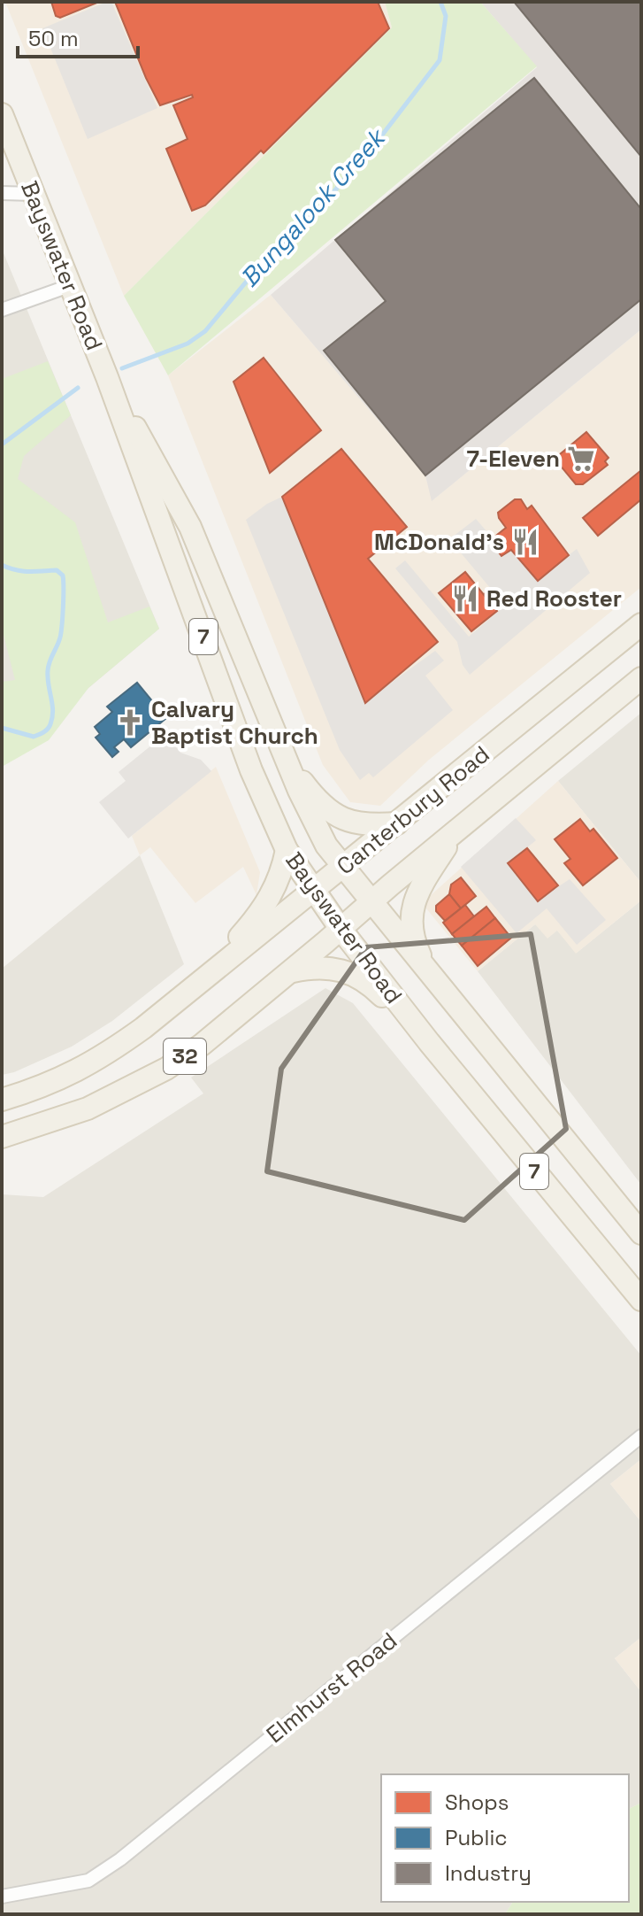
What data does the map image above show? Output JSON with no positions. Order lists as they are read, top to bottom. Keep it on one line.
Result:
{"streets":{"main road":["Bayswater Road","7","Canterbury Road","32"],"street":["Elmhurst Road"]},"crossings":[["Bayswater Road","Canterbury Road"]],"water":["Bungalook Creek"],"places":{"supermarket":["7-Eleven"],"restaurant":["McDonald's","Red Rooster"],"church":["Calvary Baptist Church"]},"legend":["Shops","Public","Industry"],"scale_bar":"50 m"}
